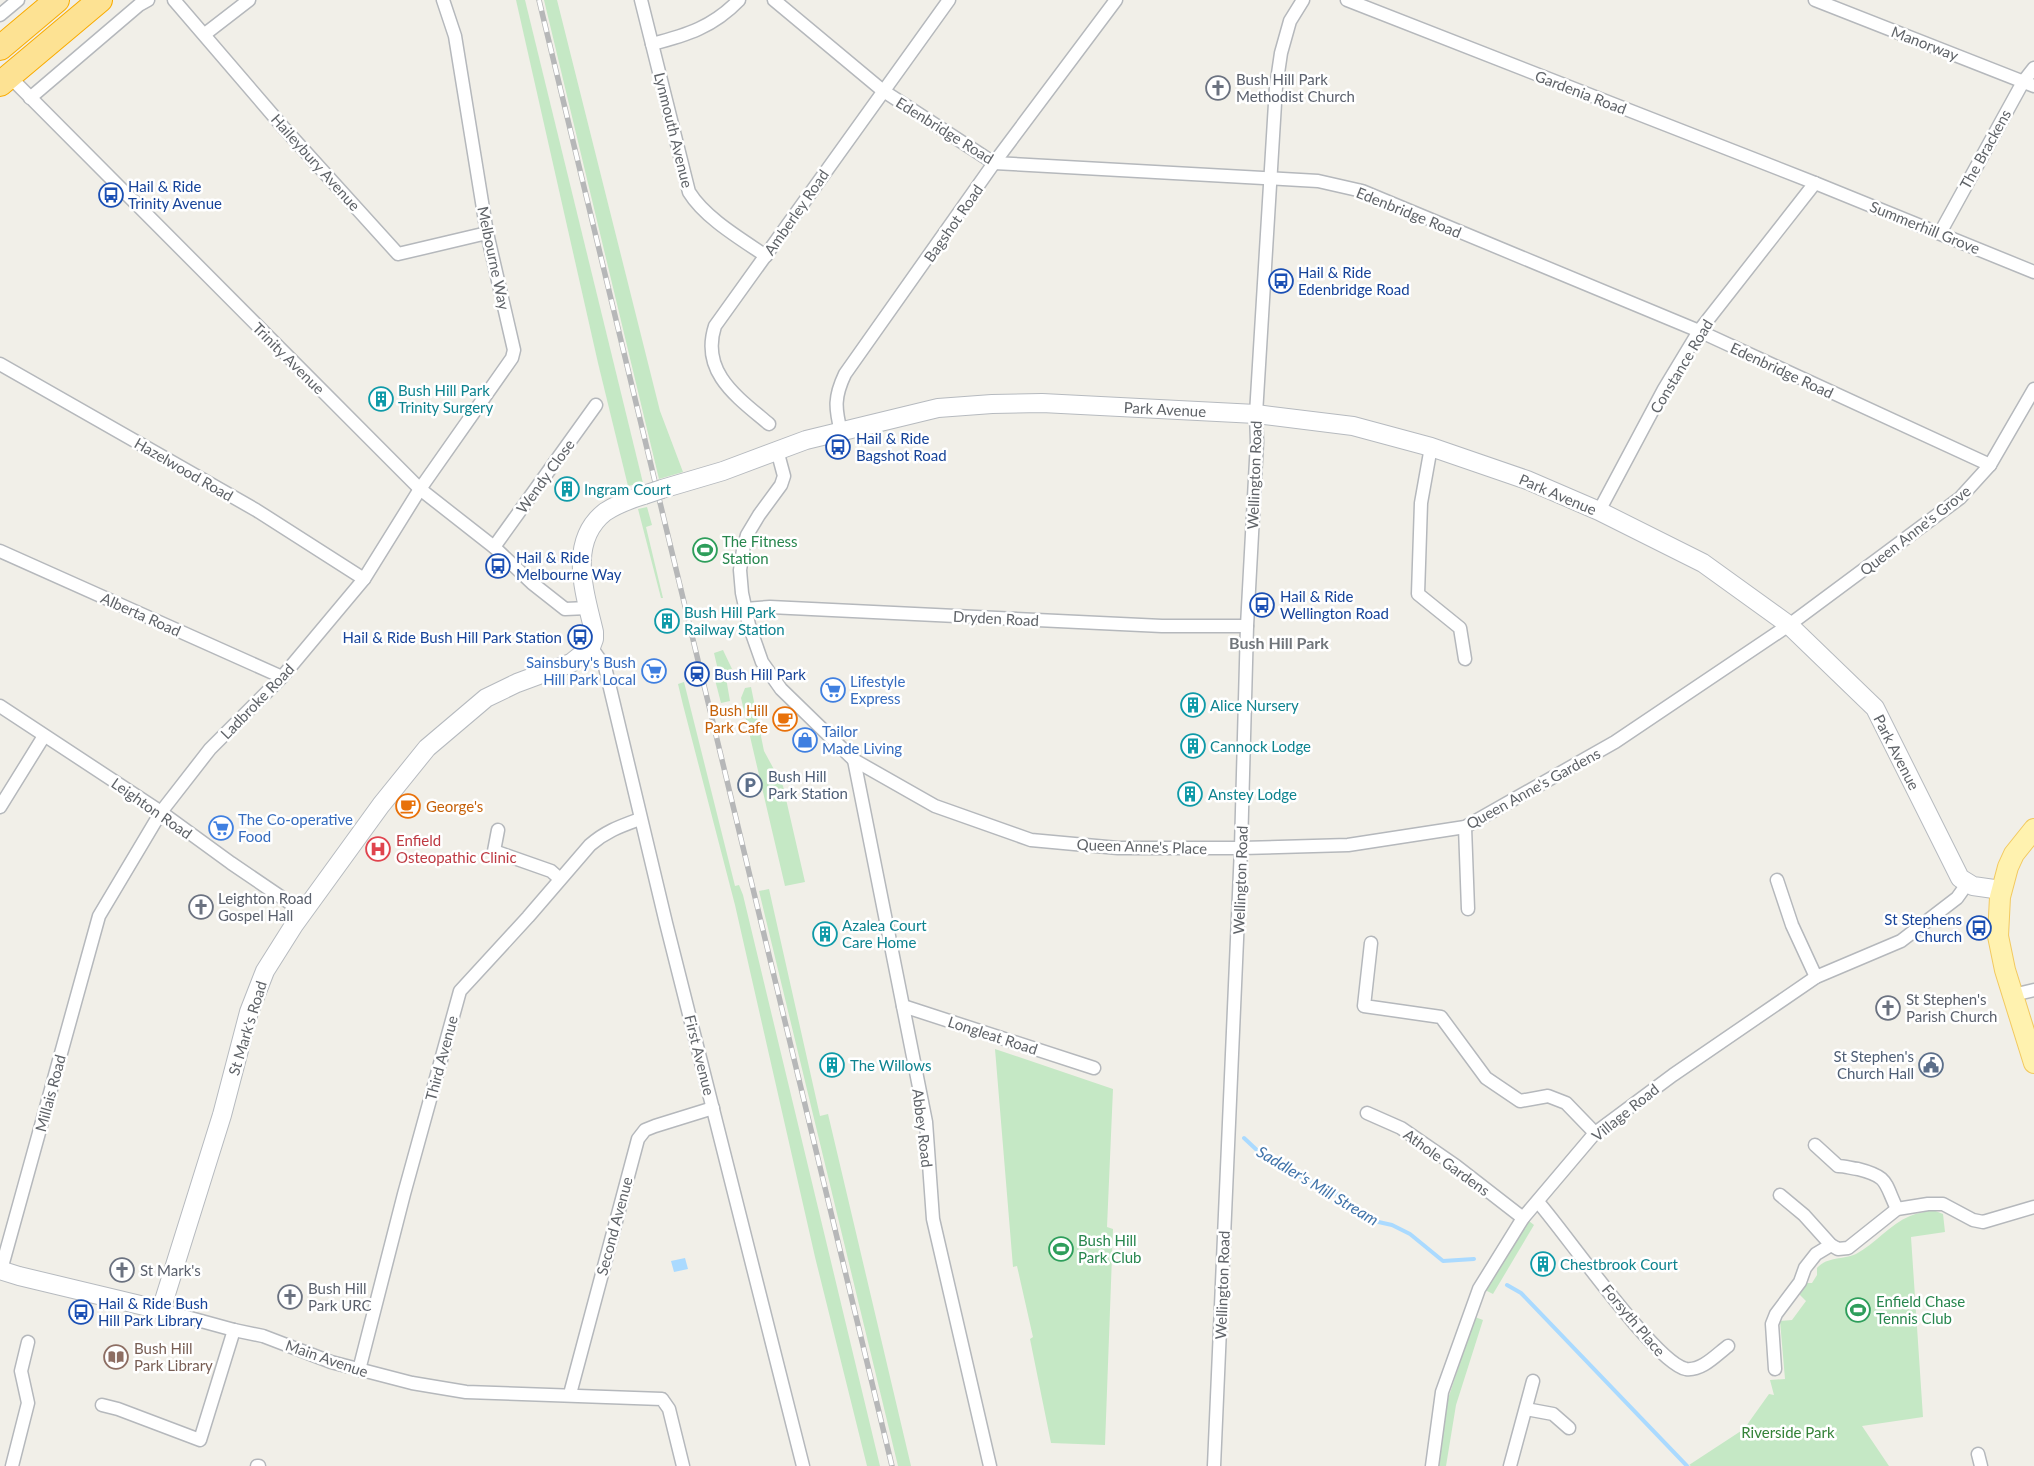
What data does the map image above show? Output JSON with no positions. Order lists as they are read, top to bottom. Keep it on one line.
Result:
{"streets":{"street":["Manorway","Gardenia Road","Lynmouth Avenue","Edenbridge Road","The Brackens","Haileybury Avenue","Amberley Road","Bagshot Road","Summerhill Grove","Melbourne Way","Trinity Avenue","Constance Road","Park Avenue","Hazelwood Road","Wellington Road","Wendy Close","Queen Anne's Grove","Alberta Road","Dryden Road","Ladbroke Road","Queen Anne's Gardens","Leighton Road","Queen Anne's Place","St Mark's Road","Longleat Road","First Avenue","Third Avenue","Millais Road","Village Road","Abbey Road","Athole Gardens","Second Avenue","Forsyth Place","Main Avenue"]},"crossings":[["Manorway","The Brackens"],["Gardenia Road","Summerhill Grove"],["Gardenia Road","Constance Road"],["Lynmouth Avenue","Amberley Road"],["Edenbridge Road","Amberley Road"],["Edenbridge Road","Bagshot Road"],["Edenbridge Road","Constance Road"],["Edenbridge Road","Wellington Road"],["Edenbridge Road","Queen Anne's Grove"],["The Brackens","Summerhill Grove"],["Haileybury Avenue","Melbourne Way"],["Bagshot Road","Park Avenue"],["Summerhill Grove","Constance Road"],["Melbourne Way","Trinity Avenue"],["Melbourne Way","Ladbroke Road"],["Trinity Avenue","Wendy Close"],["Trinity Avenue","Ladbroke Road"],["Constance Road","Park Avenue"],["Park Avenue","Wellington Road"],["Park Avenue","Queen Anne's Grove"],["Park Avenue","Queen Anne's Gardens"],["Park Avenue","Queen Anne's Place"],["Park Avenue","Village Road"],["Hazelwood Road","Ladbroke Road"],["Wellington Road","Dryden Road"],["Wellington Road","Queen Anne's Gardens"],["Wellington Road","Queen Anne's Place"],["Queen Anne's Grove","Queen Anne's Gardens"],["Alberta Road","Ladbroke Road"],["Dryden Road","Queen Anne's Place"],["Ladbroke Road","Leighton Road"],["Ladbroke Road","Millais Road"],["Queen Anne's Gardens","Queen Anne's Place"],["Leighton Road","St Mark's Road"],["Queen Anne's Place","Abbey Road"],["St Mark's Road","First Avenue"],["St Mark's Road","Main Avenue"],["Longleat Road","Abbey Road"],["First Avenue","Third Avenue"],["First Avenue","Second Avenue"],["Third Avenue","Main Avenue"],["Millais Road","Main Avenue"],["Village Road","Athole Gardens"],["Village Road","Forsyth Place"],["Second Avenue","Main Avenue"]],"districts":["Bush Hill Park"],"water":["Saddler's Mill Stream"],"parks":["Riverside Park"],"places":{"church":["Bush Hill Park Methodist Church","Leighton Road Gospel Hall","St Stephen's Parish Church","St Mark's","Bush Hill Park URC"],"bus stop":["Hail & Ride Trinity Avenue","Hail & Ride Edenbridge Road","Hail & Ride Bagshot Road","Hail & Ride Melbourne Way","Hail & Ride Wellington Road","Hail & Ride Bush Hill Park Station","St Stephens Church","Hail & Ride Bush Hill Park Library"],"building":["Bush Hill Park Trinity Surgery","Ingram Court","Bush Hill Park Railway Station","Alice Nursery","Cannock Lodge","Anstey Lodge","Azalea Court Care Home","The Willows","Chestbrook Court"],"sports":["The Fitness Station","Bush Hill Park Club","Enfield Chase Tennis Club"],"supermarket":["Sainsbury's Bush Hill Park Local","Lifestyle Express","The Co-operative Food"],"station":["Bush Hill Park"],"cafe":["Bush Hill Park Cafe","George's"],"shop":["Tailor Made Living"],"parking":["Bush Hill Park Station"],"hospital":["Enfield Osteopathic Clinic"],"public building":["St Stephen's Church Hall"],"library":["Bush Hill Park Library"]}}
